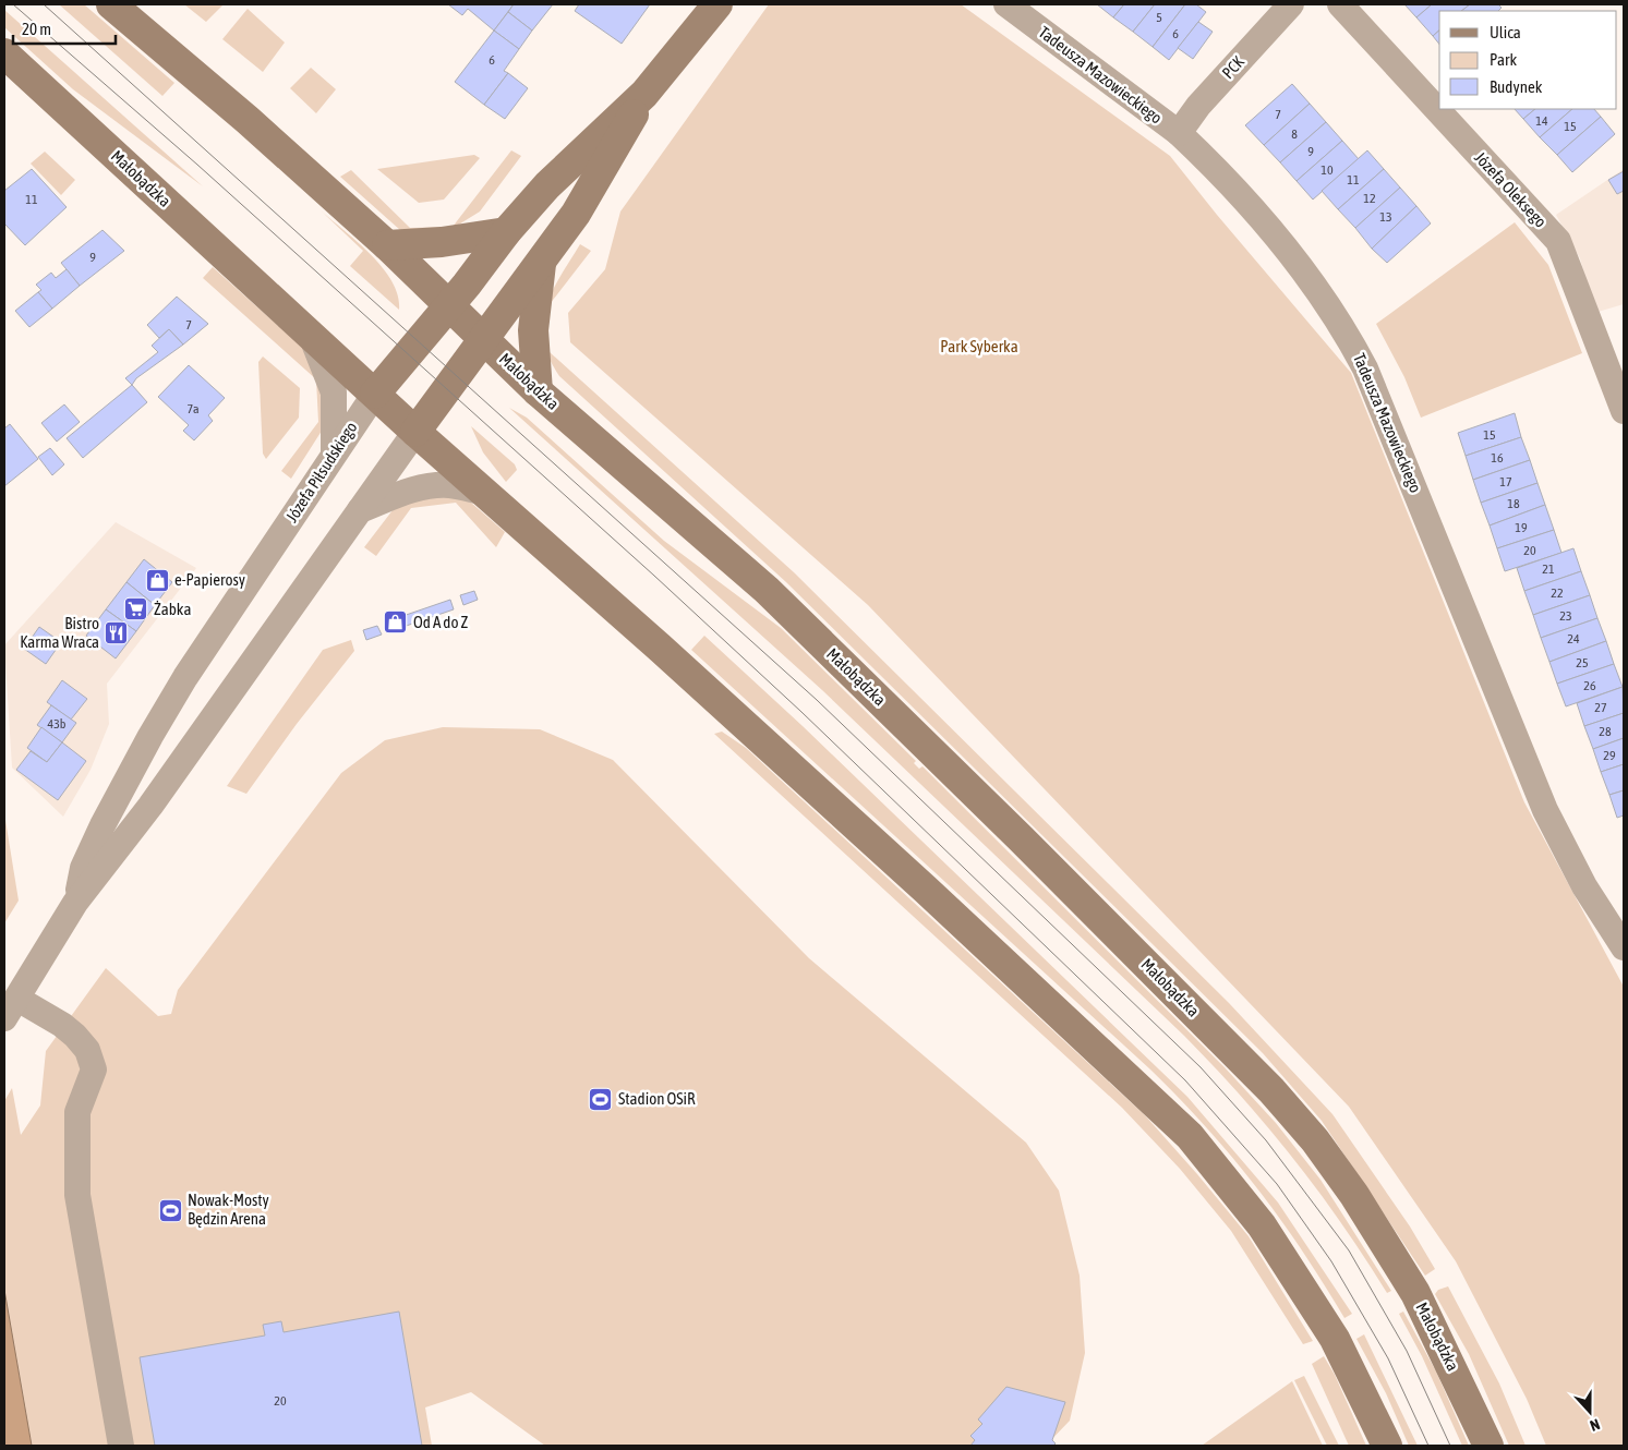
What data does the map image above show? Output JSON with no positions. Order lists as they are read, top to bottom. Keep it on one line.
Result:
{"streets":{"street":["PCK","Tadeusza Mazowieckiego","Małobądzka","Józefa Oleksego","Józefa Piłsudskiego"]},"crossings":[["PCK","Tadeusza Mazowieckiego"],["Małobądzka","Józefa Piłsudskiego"]],"parks":["Park Syberka"],"places":{"shop":["e-Papierosy","Od A do Z"],"supermarket":["Żabka"],"restaurant":["Bistro Karma Wraca"],"sports":["Stadion OSiR","Nowak-Mosty Będzin Arena"]},"house_numbers":["5","6","6","7","14","15","8","9","10","11","12","11","13","9","7","7a","15","16","17","18","19","20","21","22","23","24","25","26","27","43b","28","29","20"],"legend":["Ulica","Park","Budynek"],"scale_bar":"20 m","north":"bottom"}
